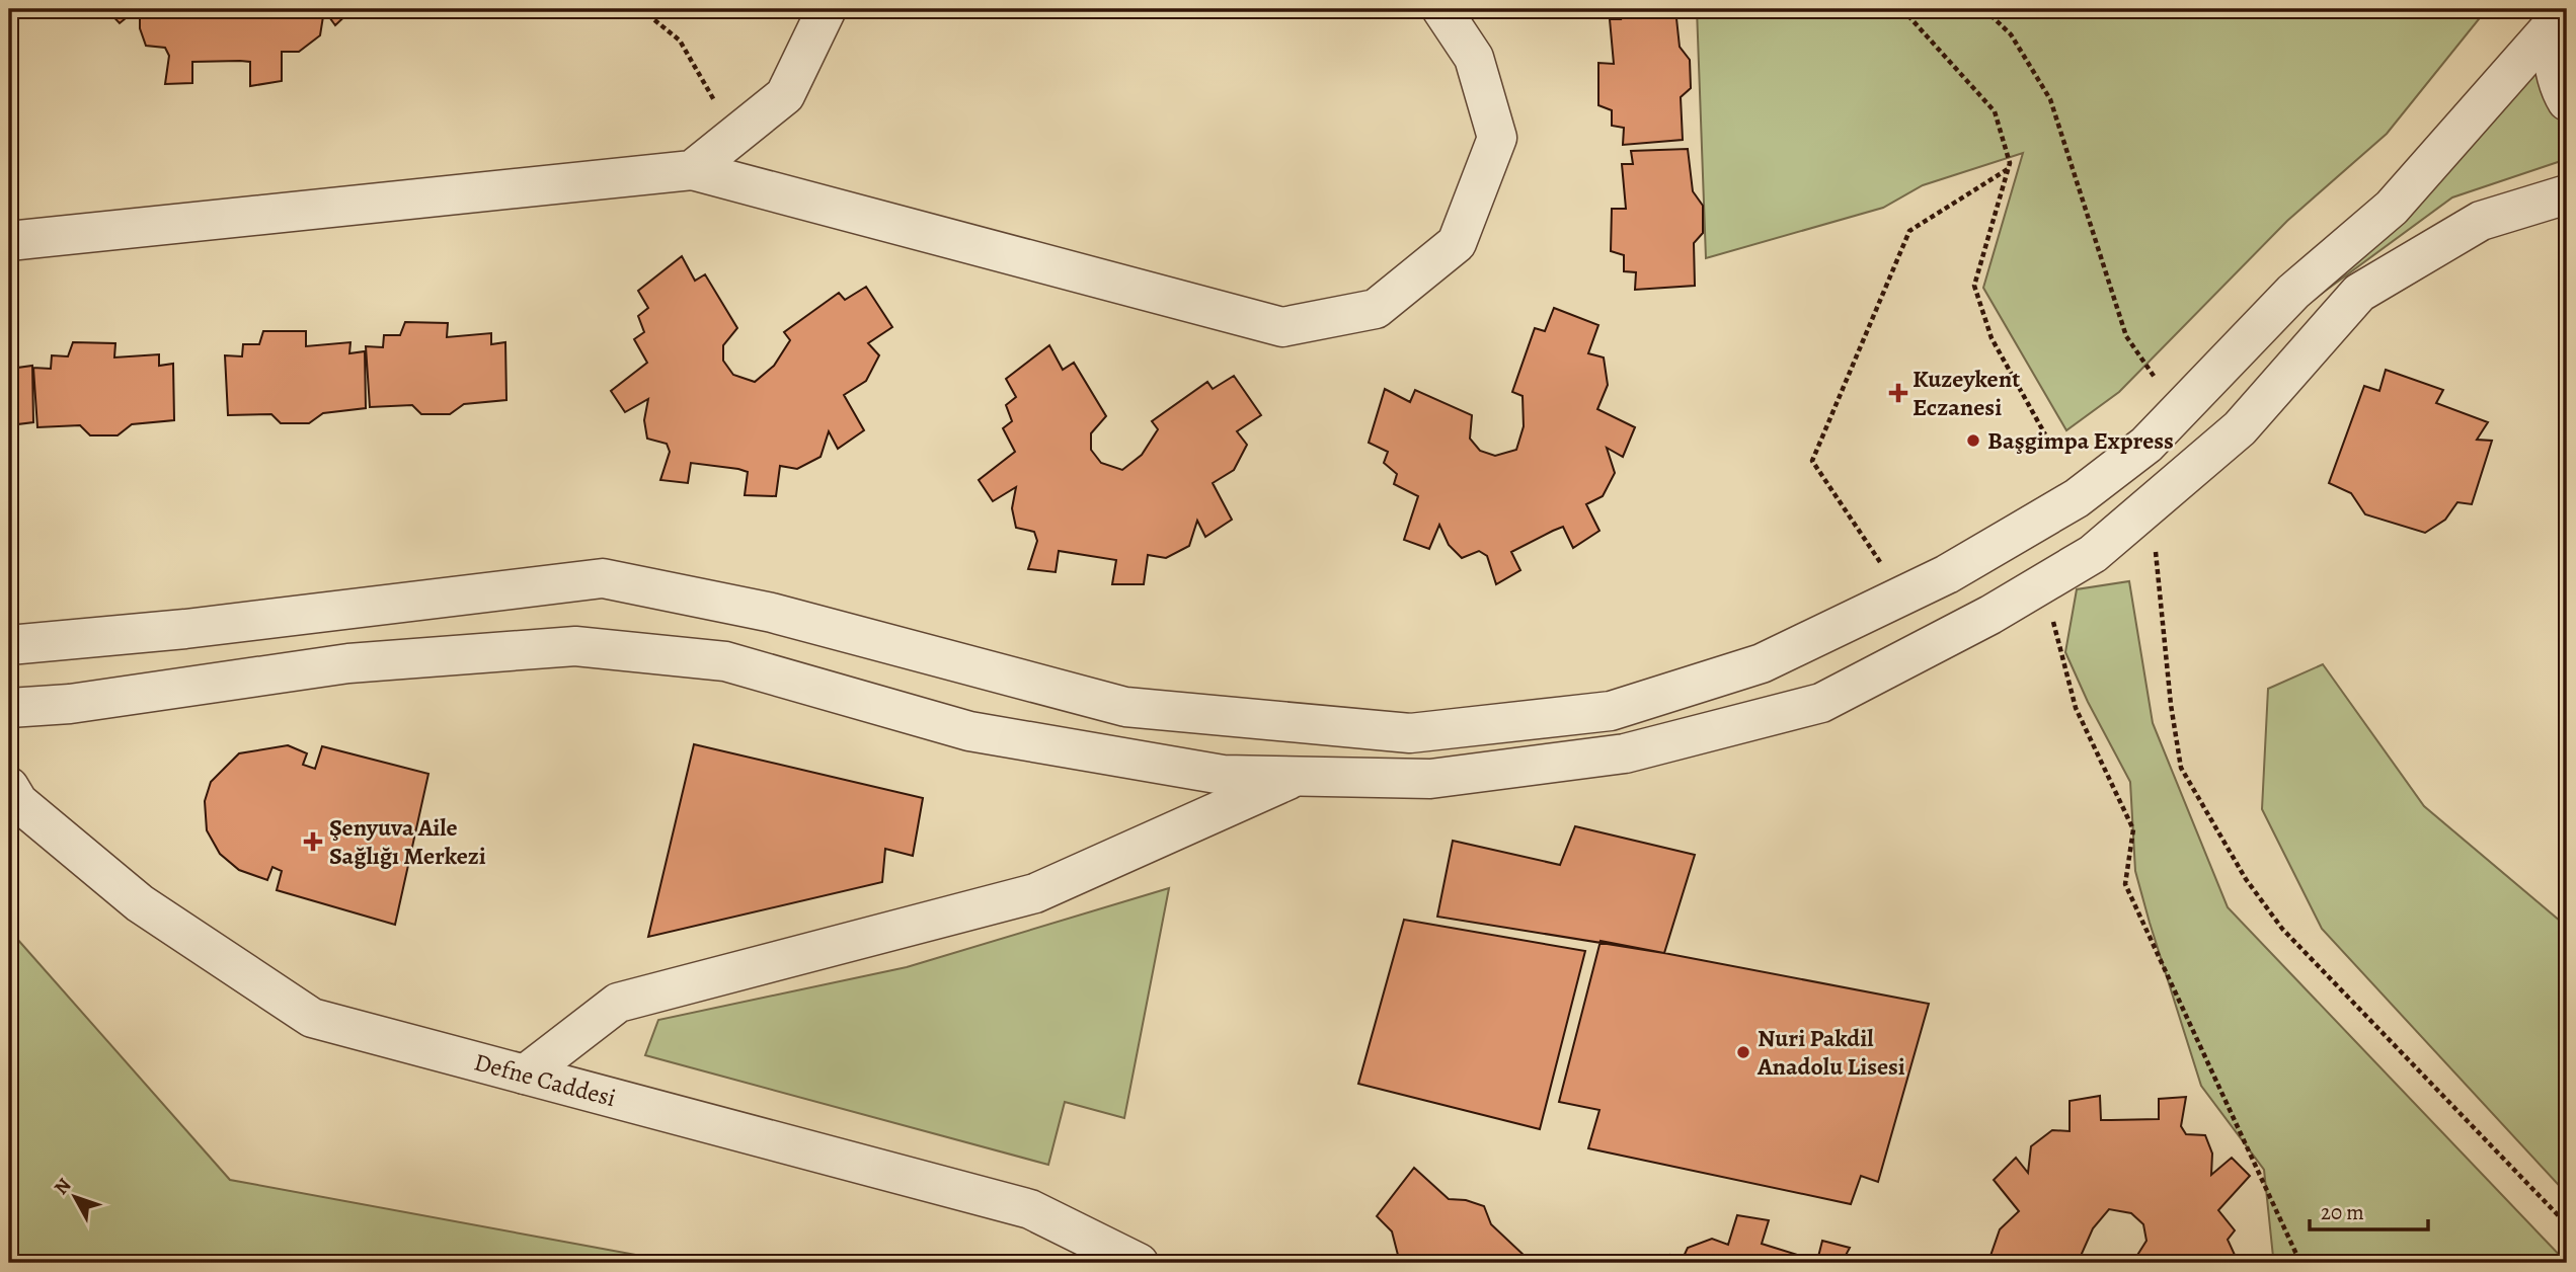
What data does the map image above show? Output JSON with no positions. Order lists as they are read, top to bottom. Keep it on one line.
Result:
{"streets":{"street":["Defne Caddesi"]},"places":{"health":["Kuzeykent Eczanesi","Şenyuva Aile Sağlığı Merkezi"],"other":["Başgimpa Express","Nuri Pakdil Anadolu Lisesi"]},"scale_bar":"20 m","north":"top left"}
